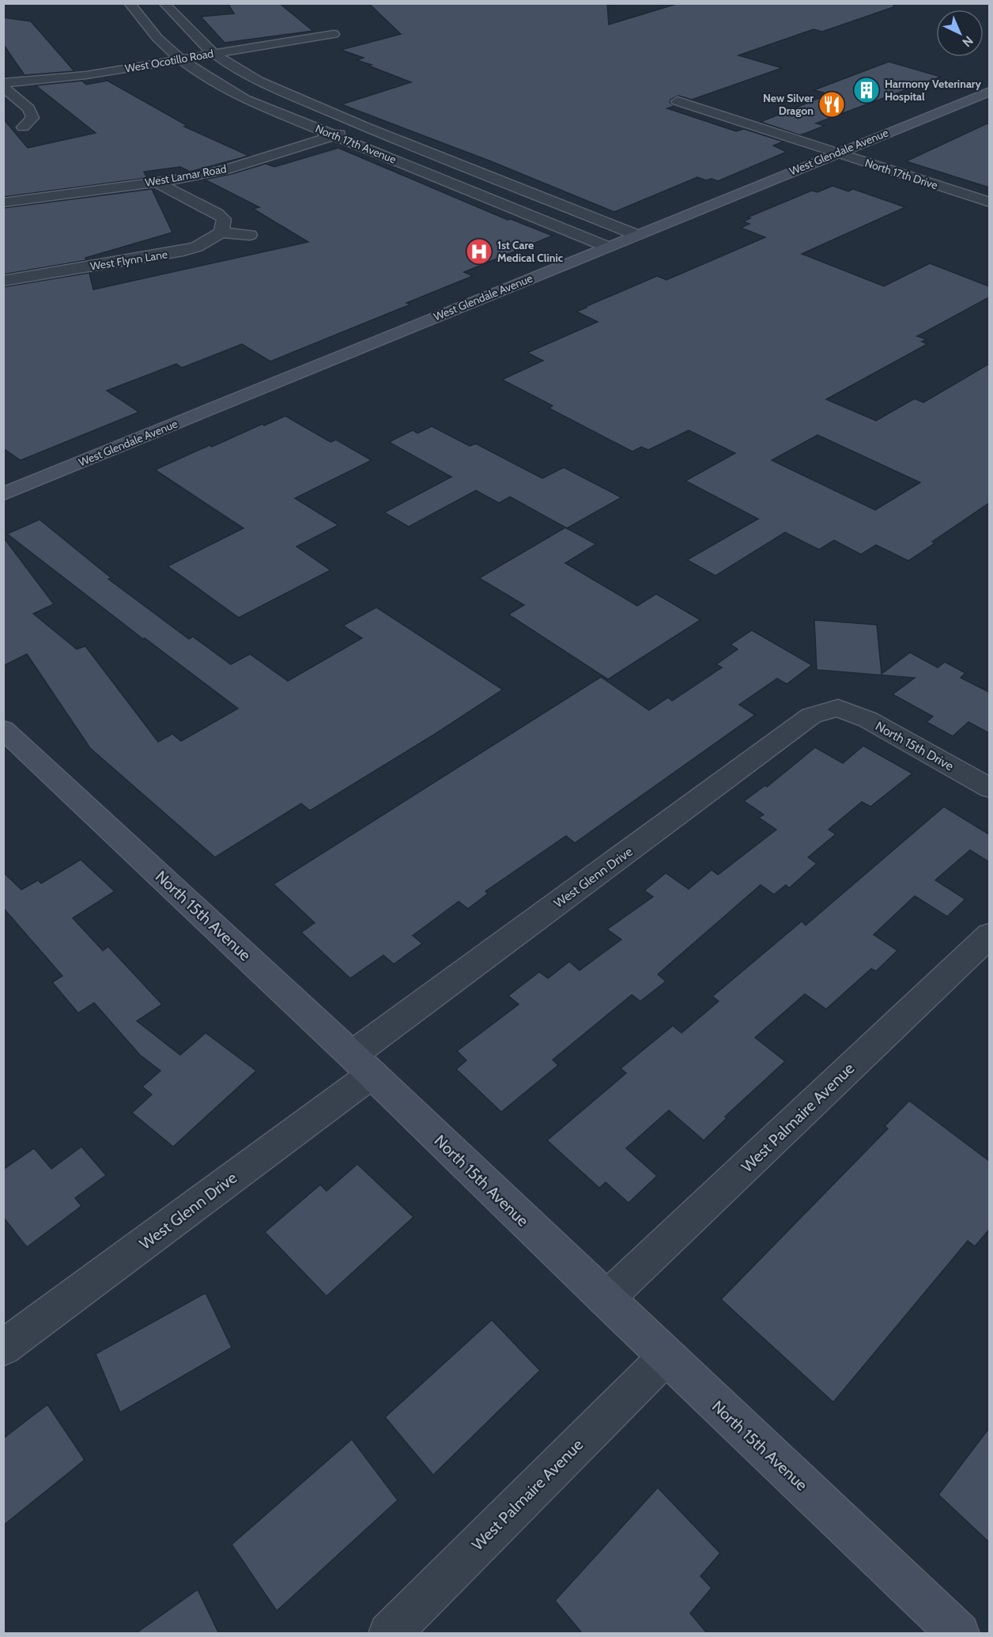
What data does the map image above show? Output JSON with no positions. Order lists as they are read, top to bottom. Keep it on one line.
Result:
{"streets":{"main road":["West Glendale Avenue","North 15th Avenue"],"street":["West Ocotillo Road","North 17th Avenue","North 17th Drive","West Lamar Road","West Flynn Lane","North 15th Drive","West Glenn Drive","West Palmaire Avenue"]},"crossings":[["West Ocotillo Road","North 17th Avenue"],["North 17th Avenue","West Glendale Avenue"],["North 17th Avenue","West Lamar Road"],["West Glendale Avenue","North 17th Drive"],["North 15th Drive","West Glenn Drive"],["West Glenn Drive","North 15th Avenue"],["North 15th Avenue","West Palmaire Avenue"]],"places":{"building":["Harmony Veterinary Hospital"],"restaurant":["New Silver Dragon"],"hospital":["1st Care Medical Clinic"]},"north":"bottom right"}
